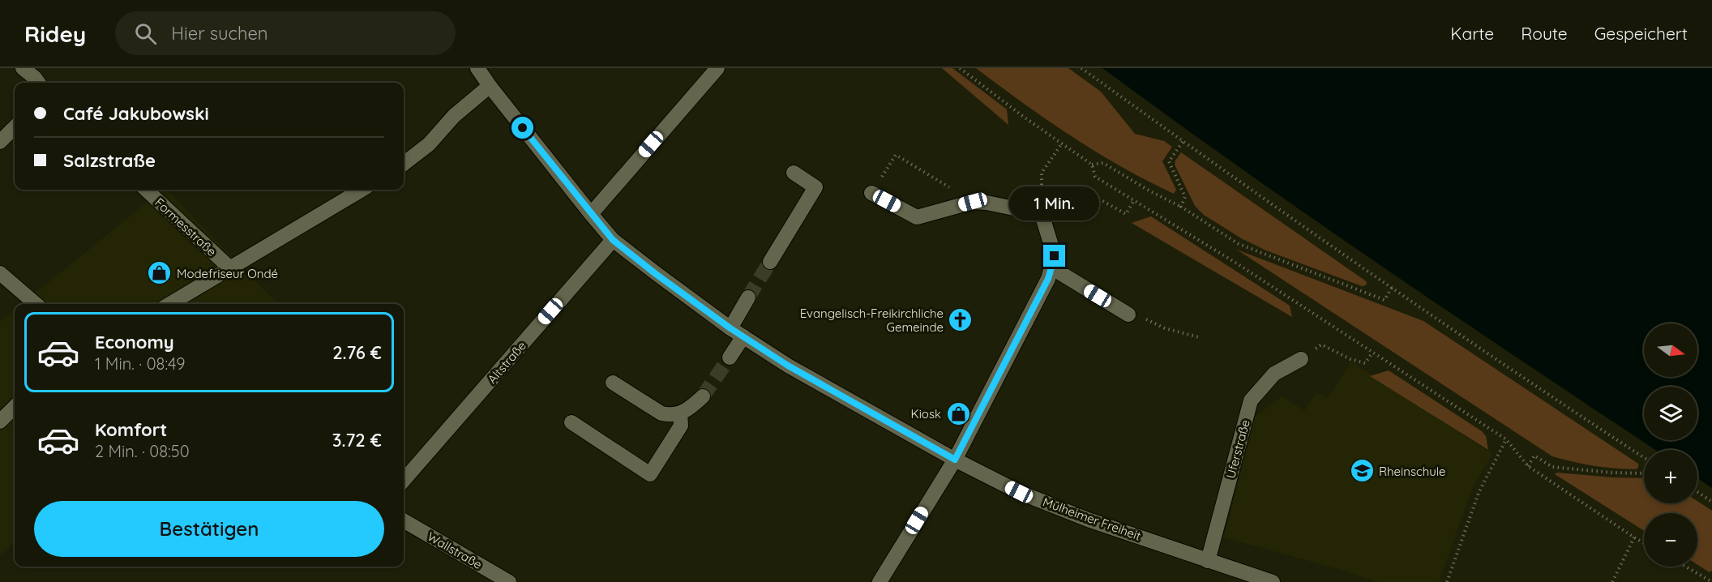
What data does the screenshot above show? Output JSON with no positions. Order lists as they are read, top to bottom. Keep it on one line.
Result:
{"streets":{"street":["Formesstraße","Altstraße","Uferstraße","Mülheimer Freiheit","Wallstraße"]},"crossings":[["Altstraße","Mülheimer Freiheit"],["Uferstraße","Mülheimer Freiheit"]],"places":{"shop":["Modefriseur Ondé","Kiosk"],"church":["Evangelisch-Freikirchliche Gemeinde"],"school or university":["Rheinschule"]},"north":"right","page":{"header":"Ridey","search":"Hier suchen","nav":["Karte","Route","Gespeichert"],"banner":["Café Jakubowski","Salzstraße"],"bubble":"1 Min.","list":[{"name":"Economy","note":"1 Min. · 08:49","value":"2.76 €"},{"name":"Komfort","note":"2 Min. · 08:50","value":"3.72 €"}],"map_buttons":["+","−"],"buttons":"Bestätigen"}}
